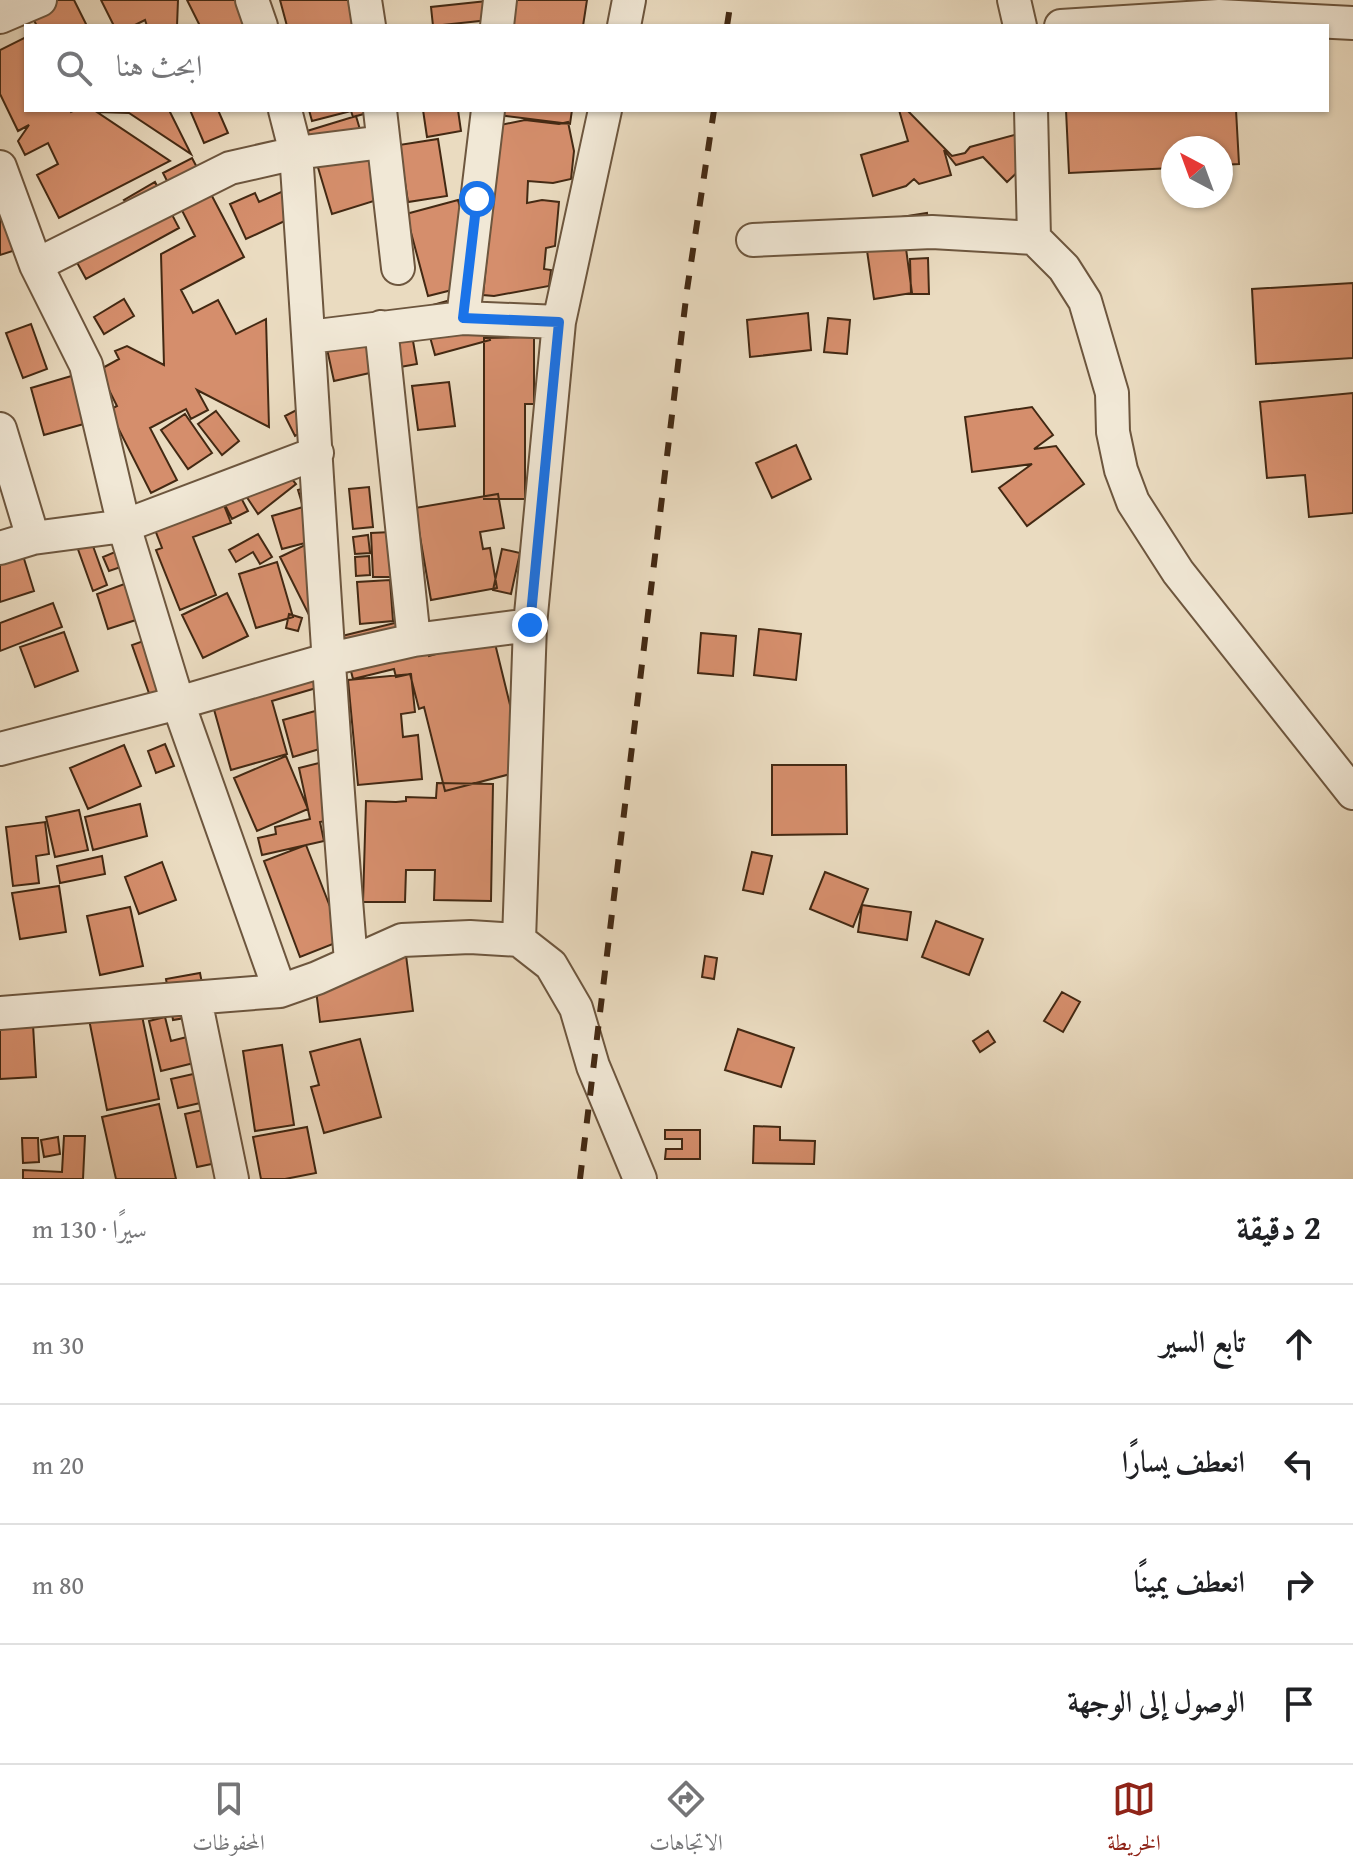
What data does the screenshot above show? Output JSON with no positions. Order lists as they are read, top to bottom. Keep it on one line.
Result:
{"north":"top left","page":{"search":"ابحث هنا","heading":["2 دقيقة","سيرًا · 130 m"],"list":[["تابع السير","30 m"],["انعطف يسارًا","20 m"],["انعطف يمينًا","80 m"],"الوصول إلى الوجهة"],"nav":["الخريطة","الاتجاهات","المحفوظات"]}}
